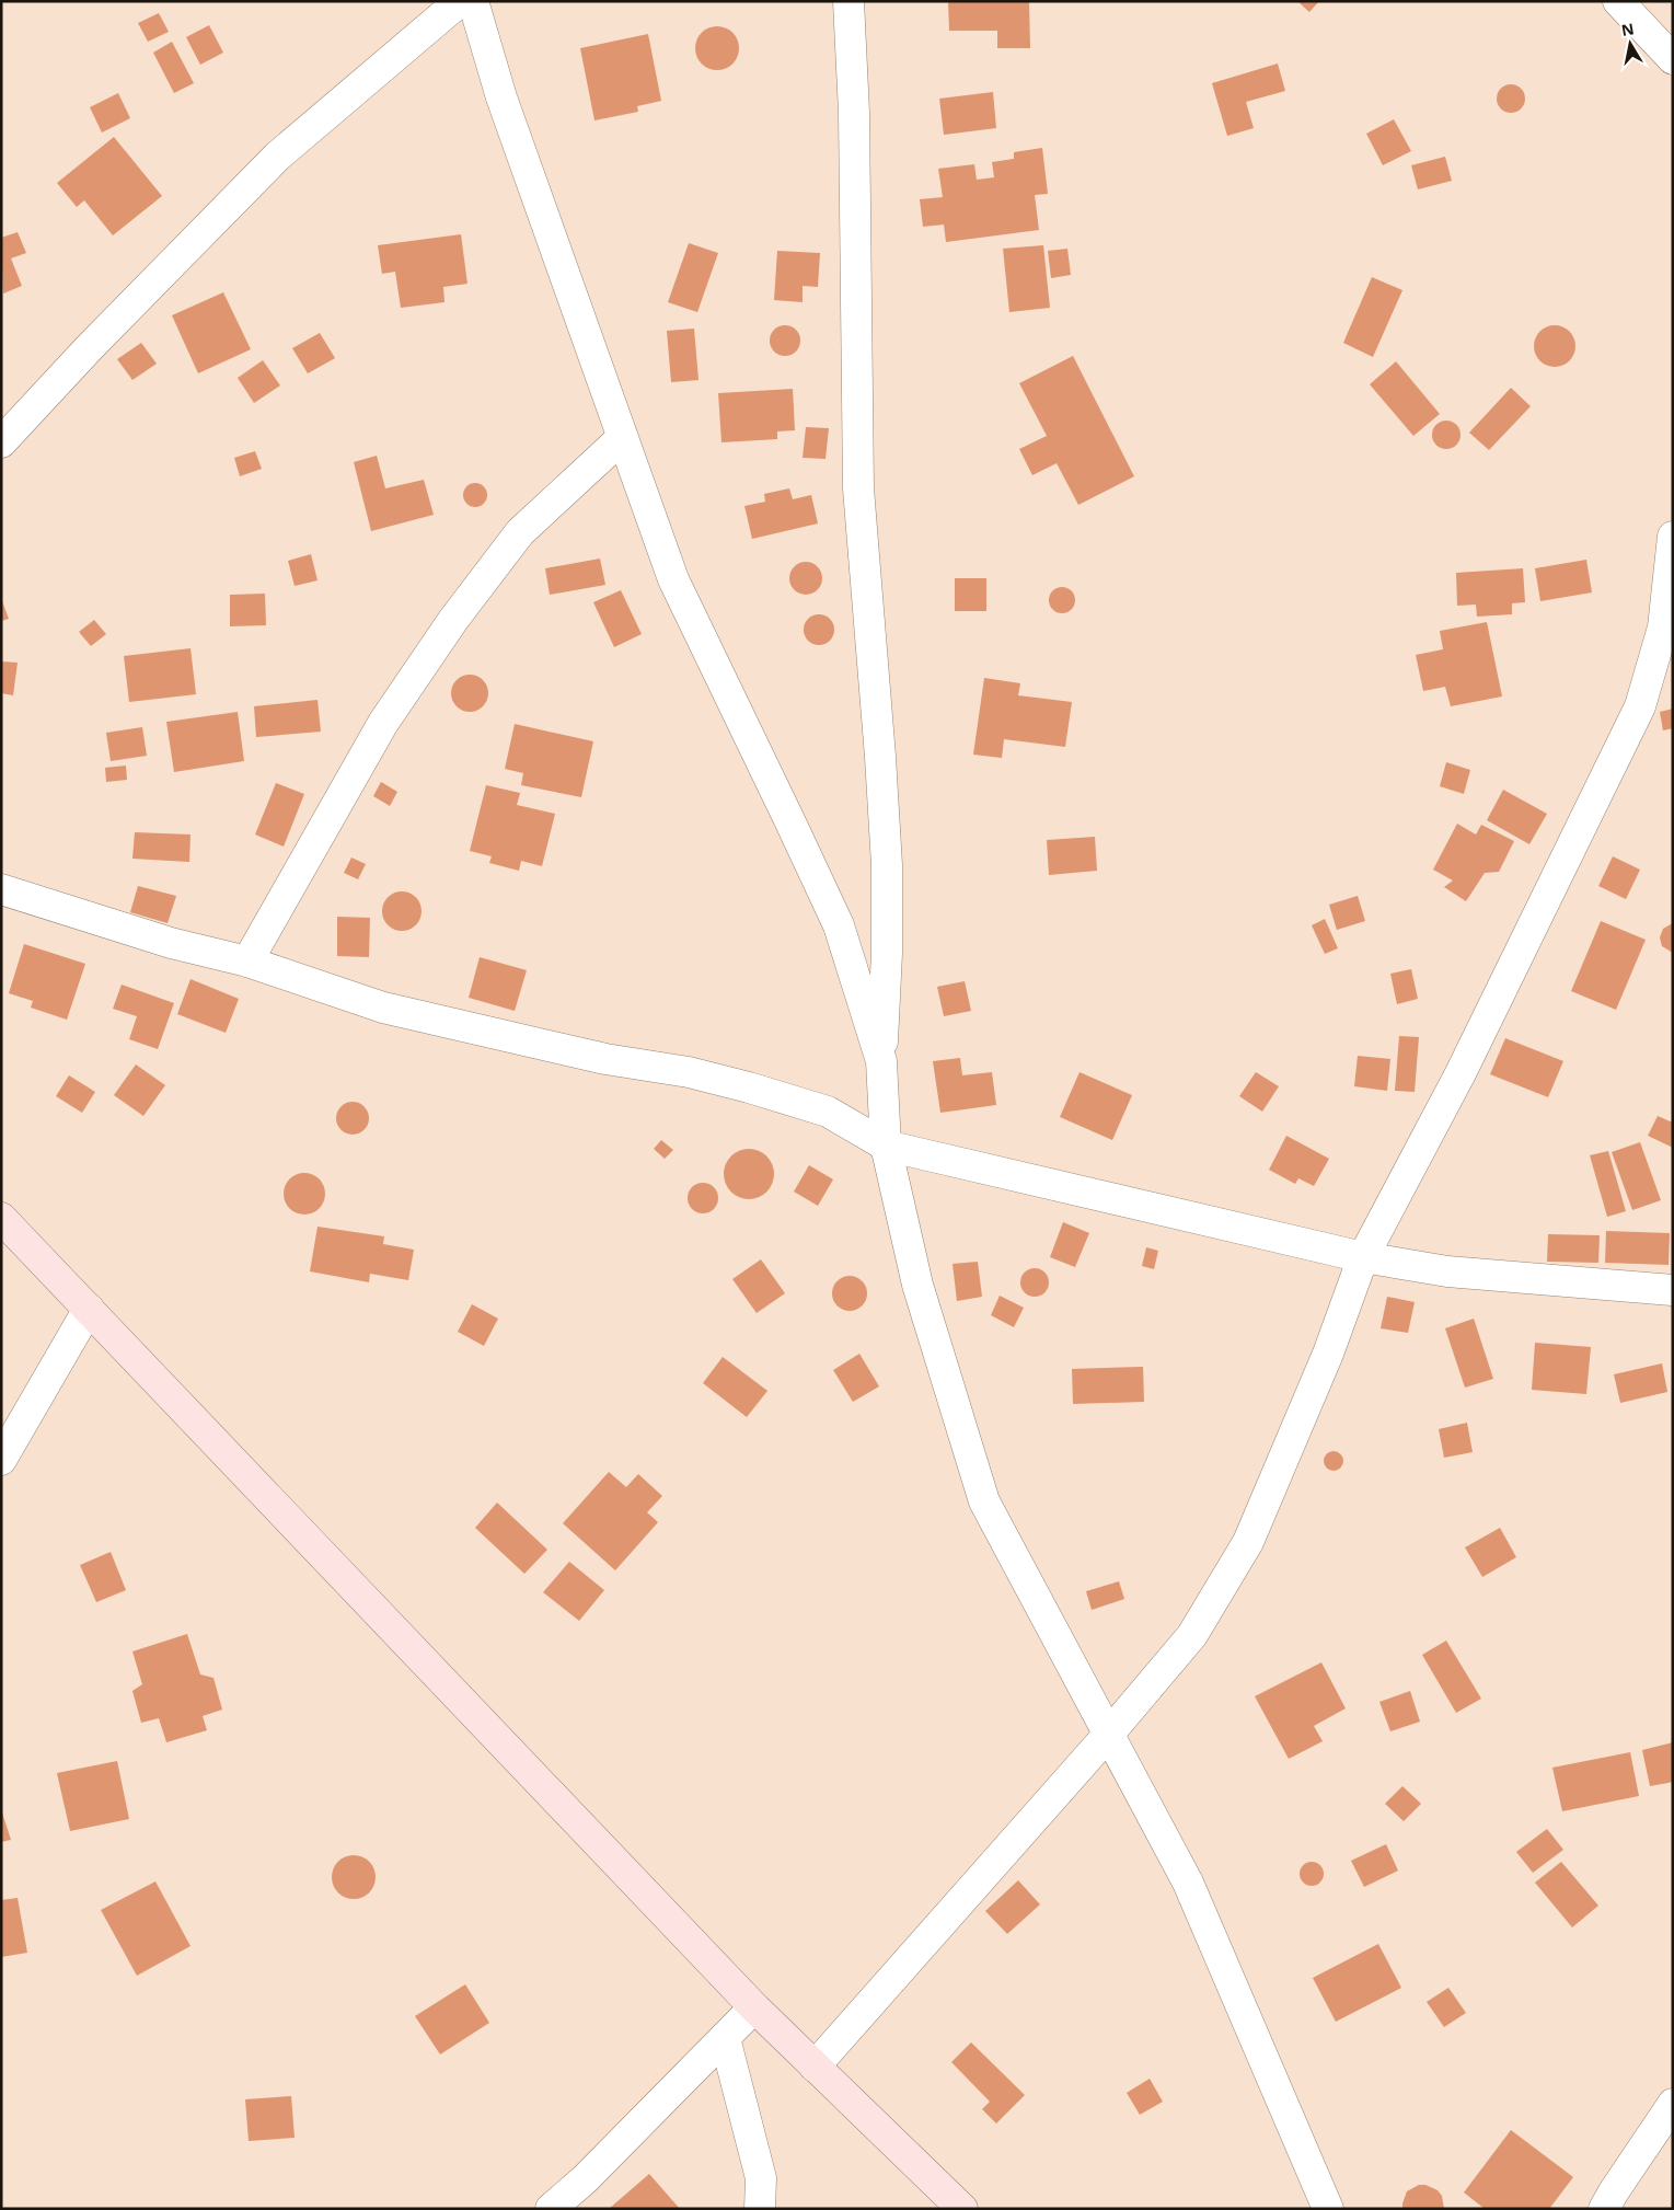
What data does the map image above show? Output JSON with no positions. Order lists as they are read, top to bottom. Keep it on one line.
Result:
{"north":"top"}
